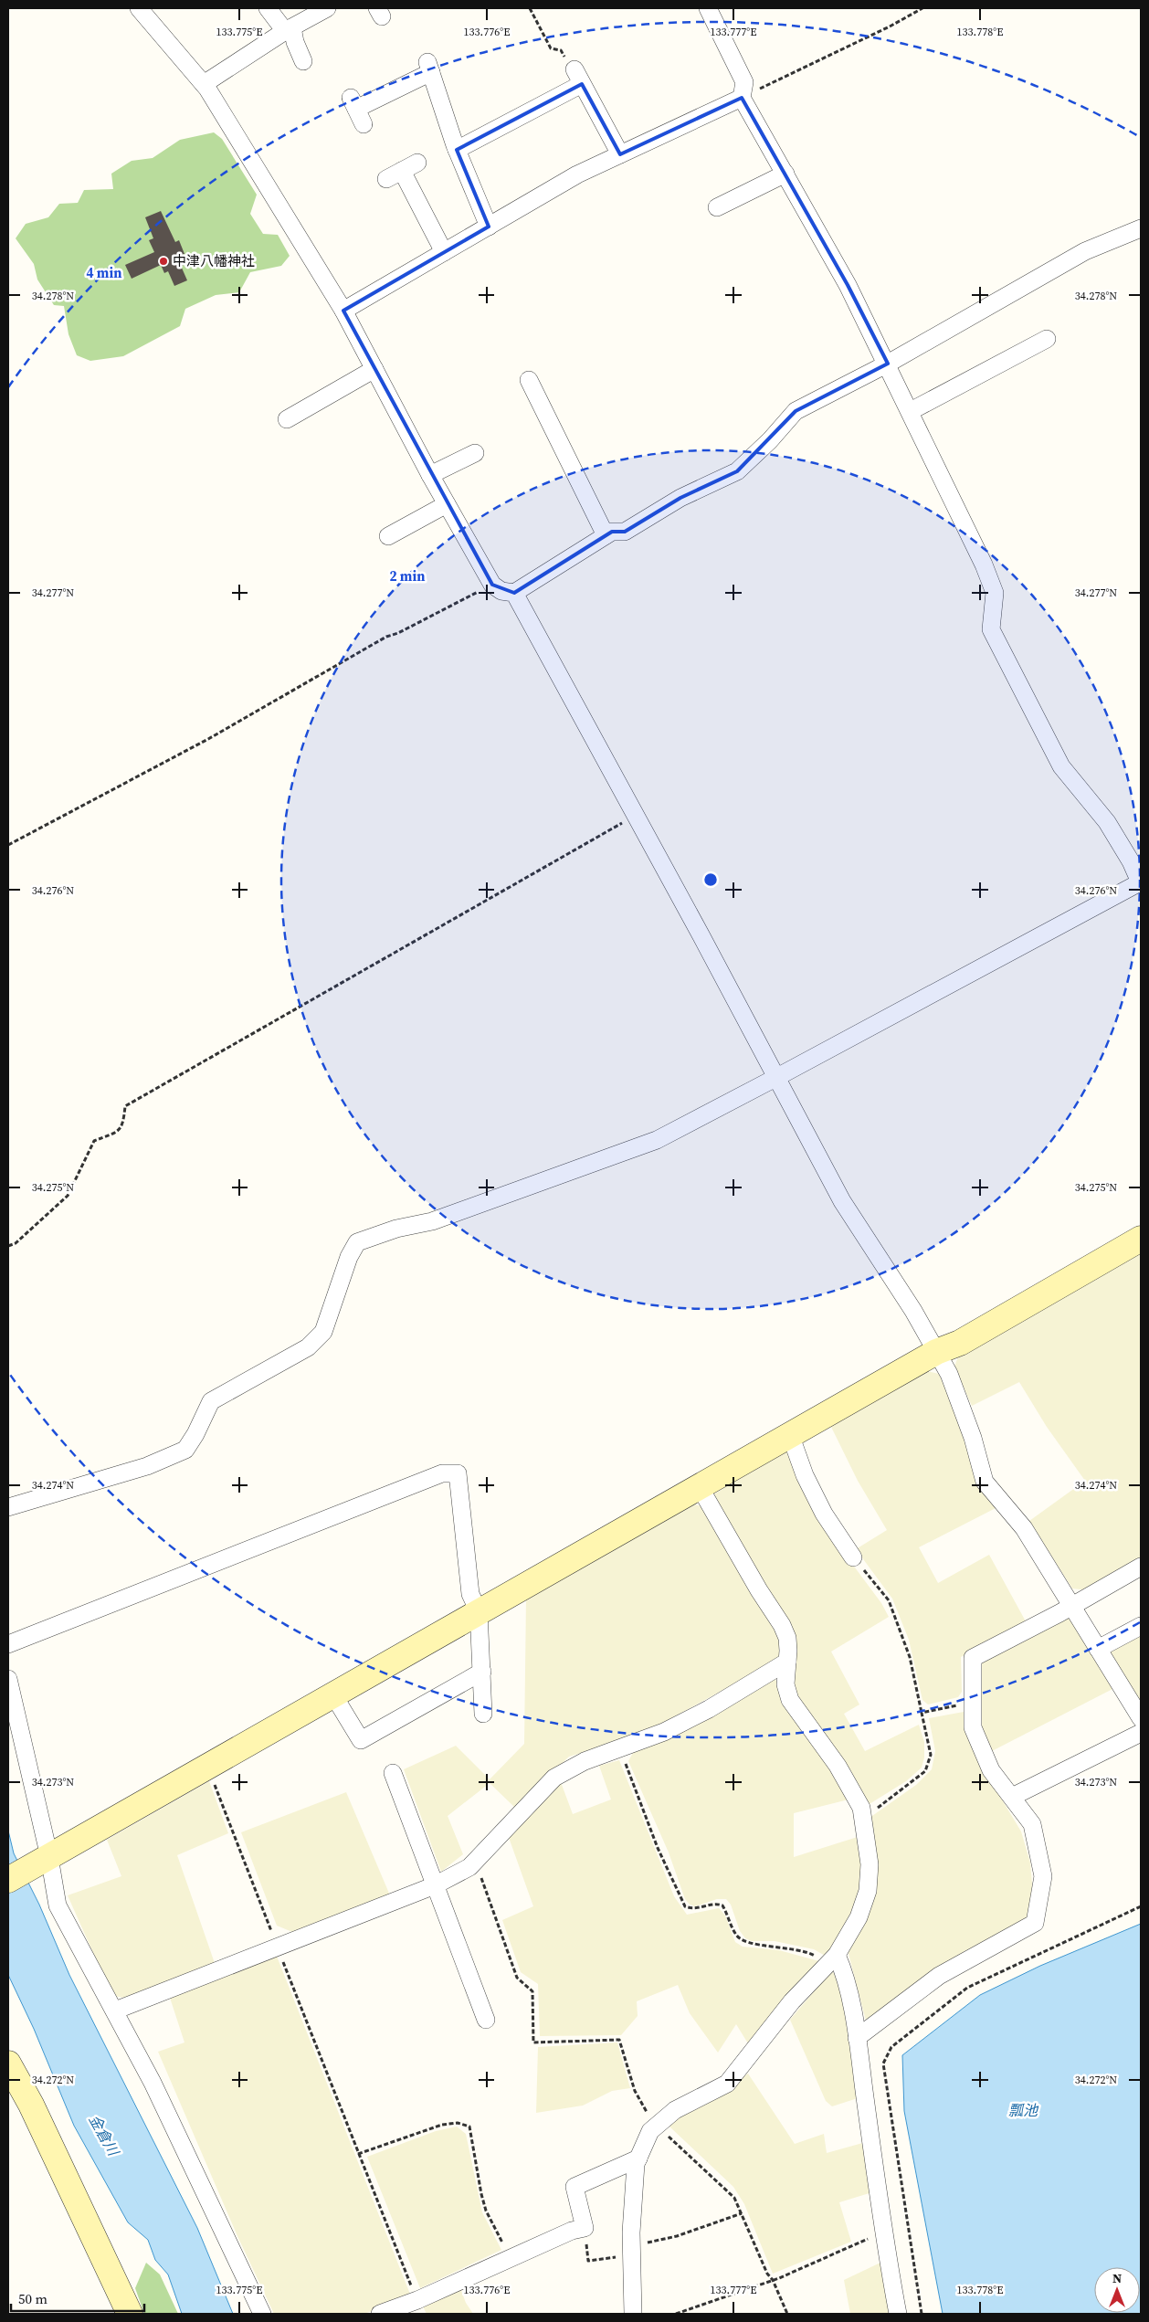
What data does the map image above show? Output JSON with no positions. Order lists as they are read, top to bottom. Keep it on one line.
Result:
{"water":["瓢池","金倉川"],"places":["中津八幡神社"],"scale_bar":"50 m","north":"top","coordinates":["133.775°E","133.776°E","133.777°E","133.778°E","34.278°N","34.277°N","34.276°N","34.275°N","34.274°N","34.273°N","34.272°N"],"rings":["4 min","2 min"]}
